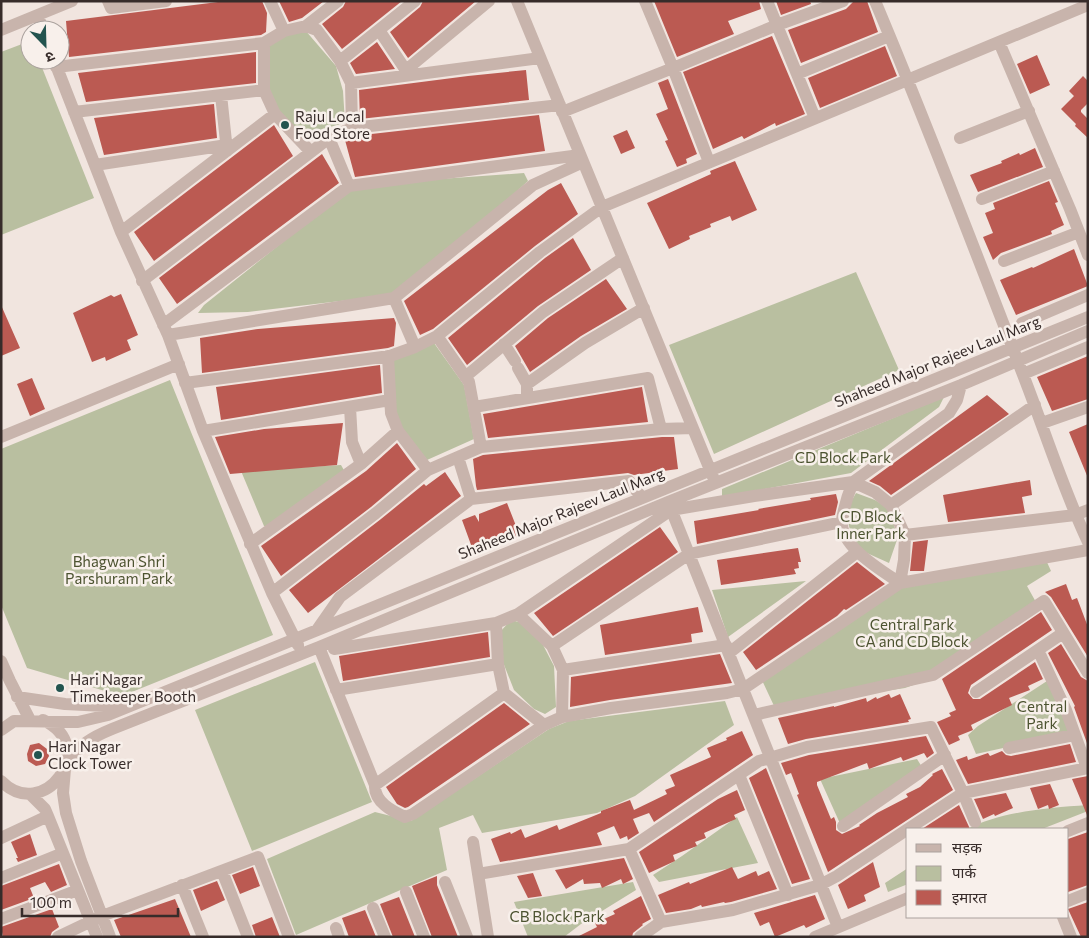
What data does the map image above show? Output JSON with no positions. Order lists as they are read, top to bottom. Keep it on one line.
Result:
{"streets":{"street":["Shaheed Major Rajeev Laul Marg"]},"parks":["CD Block Park","CD Block Inner Park","Bhagwan Shri Parshuram Park","Central Park CA and CD Block","Central Park","CB Block Park"],"places":["Raju Local Food Store","Hari Nagar Timekeeper Booth","Hari Nagar Clock Tower"],"legend":["सड़क","पार्क","इमारत"],"scale_bar":"100 m","north":"bottom right"}
